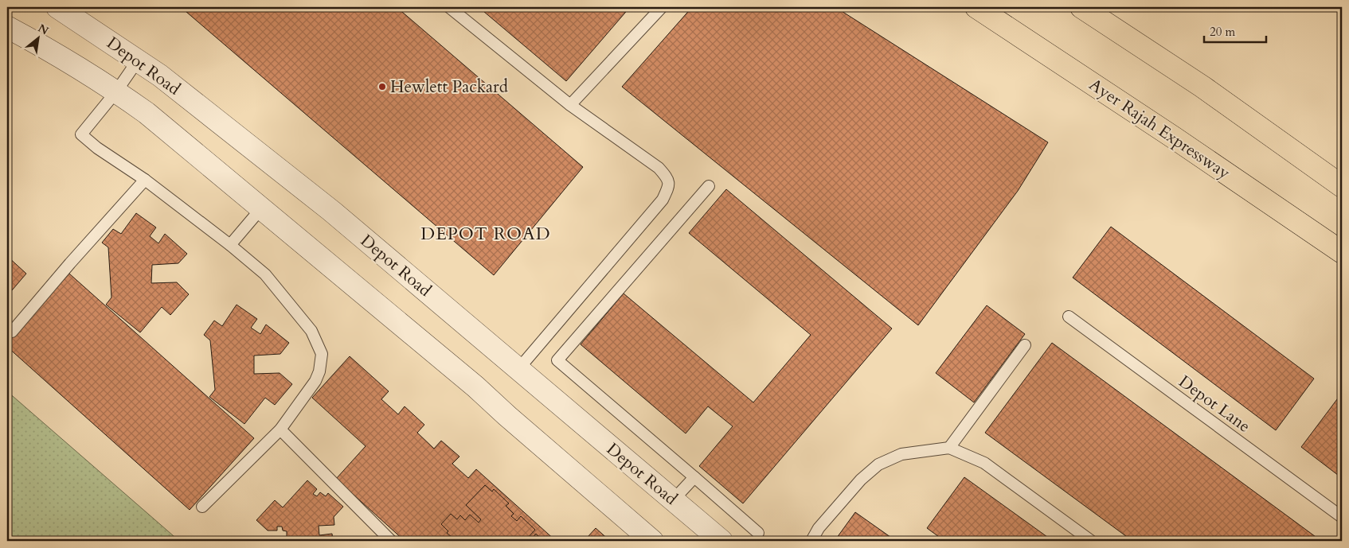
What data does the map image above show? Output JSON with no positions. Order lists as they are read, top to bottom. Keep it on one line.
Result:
{"streets":{"highway":["Ayer Rajah Expressway"],"street":["Depot Road"],"lane":["Depot Lane"]},"districts":["DEPOT ROAD"],"places":["Hewlett Packard"],"scale_bar":"20 m","north":"top right"}
